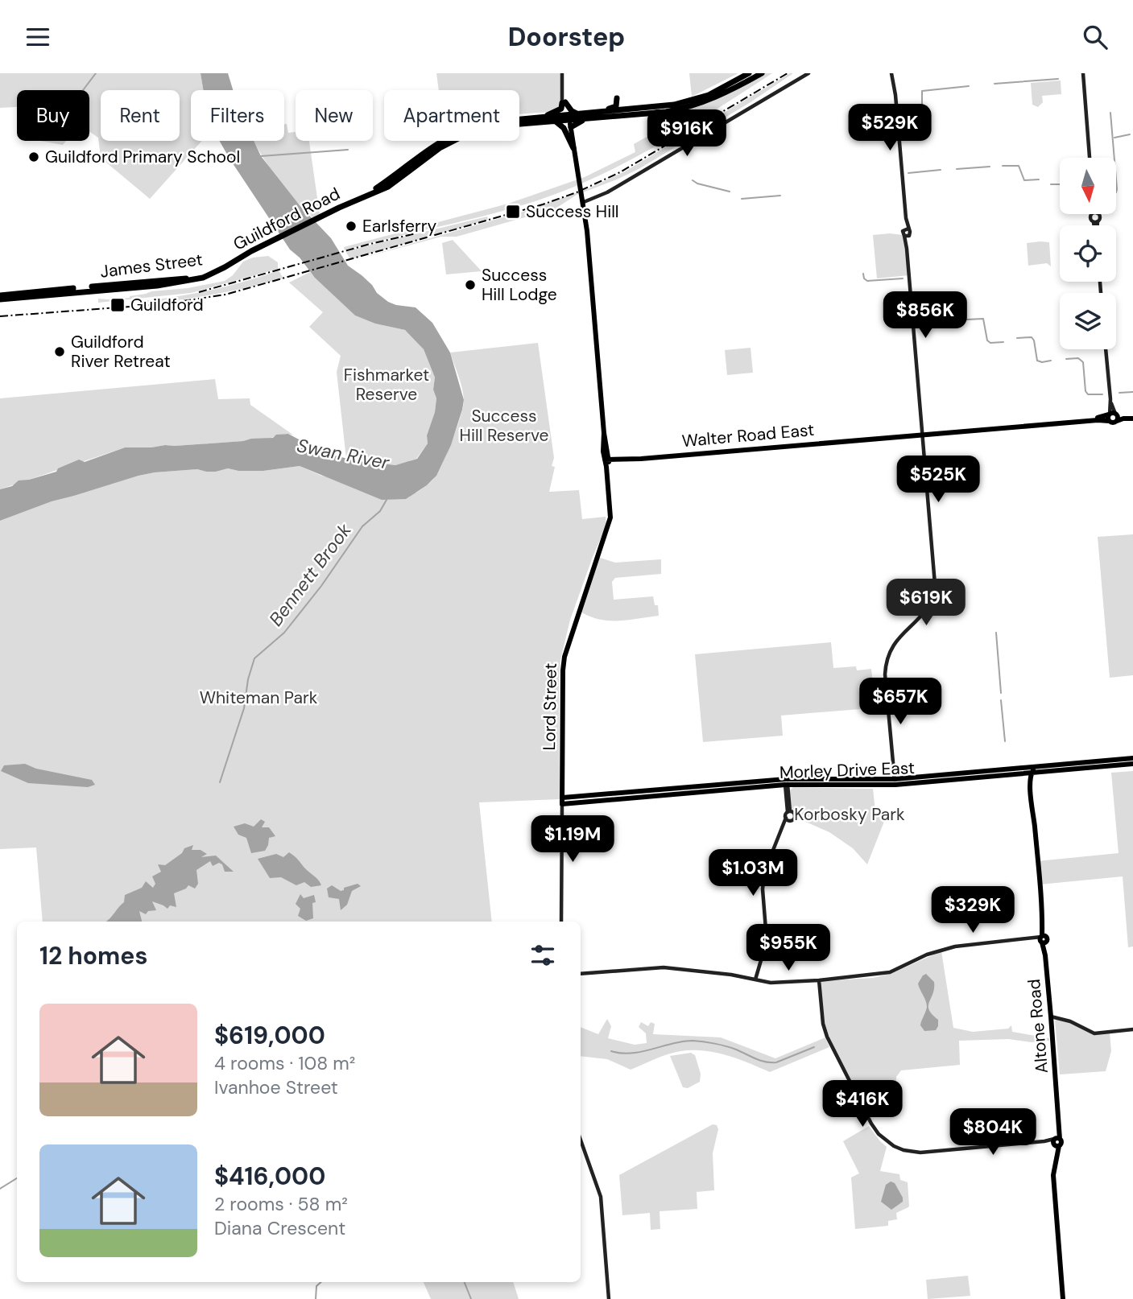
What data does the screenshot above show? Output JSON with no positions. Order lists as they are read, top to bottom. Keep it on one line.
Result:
{"streets":{"highway":["Guildford Road","James Street"],"main road":["Walter Road East","Lord Street","Morley Drive East","Altone Road"]},"crossings":[["Guildford Road","James Street"],["Guildford Road","Lord Street"],["Walter Road East","Lord Street"],["Lord Street","Morley Drive East"],["Morley Drive East","Altone Road"]],"water":["Swan River","Bennett Brook"],"parks":["Fishmarket Reserve","Success Hill Reserve","Whiteman Park","Korbosky Park"],"places":{"other":["Guildford Primary School","Earlsferry","Success Hill Lodge","Guildford River Retreat"],"transit":["Success Hill","Guildford"]},"north":"bottom","page":{"header":"Doorstep","chip":["Buy","Rent","Filters","New","Apartment"],"price":["$529K","$916K","$856K","$525K","$619K","$657K","$1.19M","$1.03M","$329K","$955K","$416K","$804K"],"heading":"12 homes","list":[{"name":"$619,000","note":"4 rooms · 108 m² · Ivanhoe Street"},{"name":"$416,000","note":"2 rooms · 58 m² · Diana Crescent"}]}}
